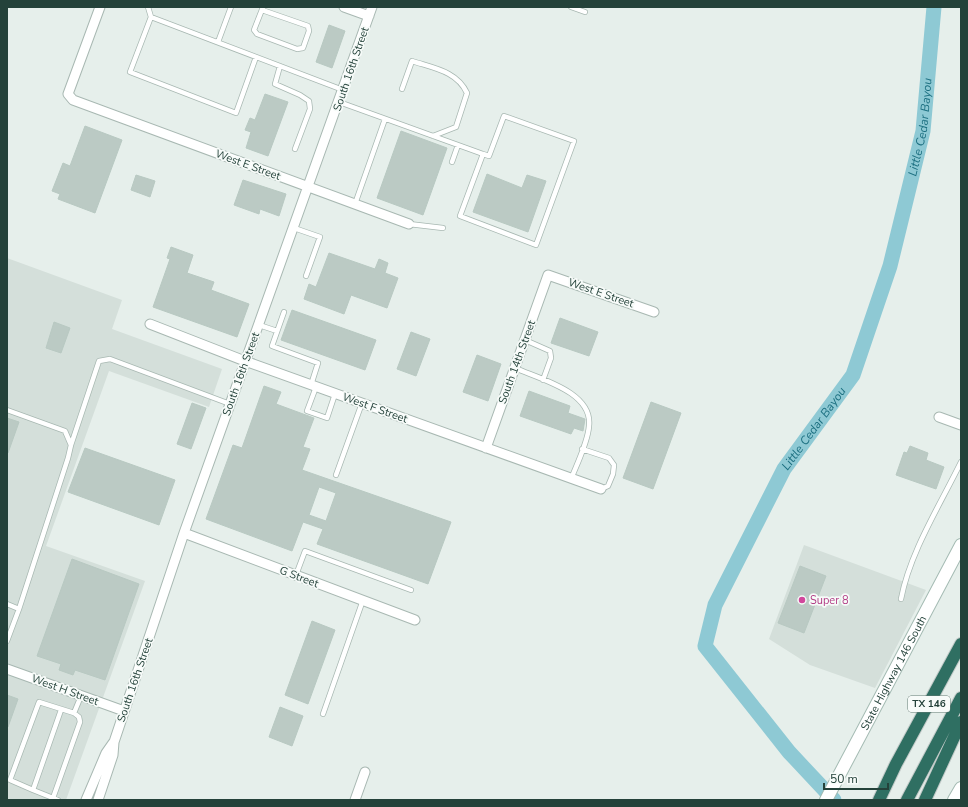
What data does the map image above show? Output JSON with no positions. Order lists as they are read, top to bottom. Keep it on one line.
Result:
{"streets":{"highway":["TX 146"],"main road":["State Highway 146 South"],"street":["South 16th Street","West E Street","South 14th Street","West F Street","G Street","West H Street"]},"crossings":[["South 16th Street","West E Street"],["South 16th Street","West F Street"],["South 16th Street","G Street"],["South 16th Street","West H Street"],["West E Street","South 14th Street"],["South 14th Street","West F Street"]],"water":["Little Cedar Bayou"],"places":["Super 8"],"scale_bar":"50 m"}
